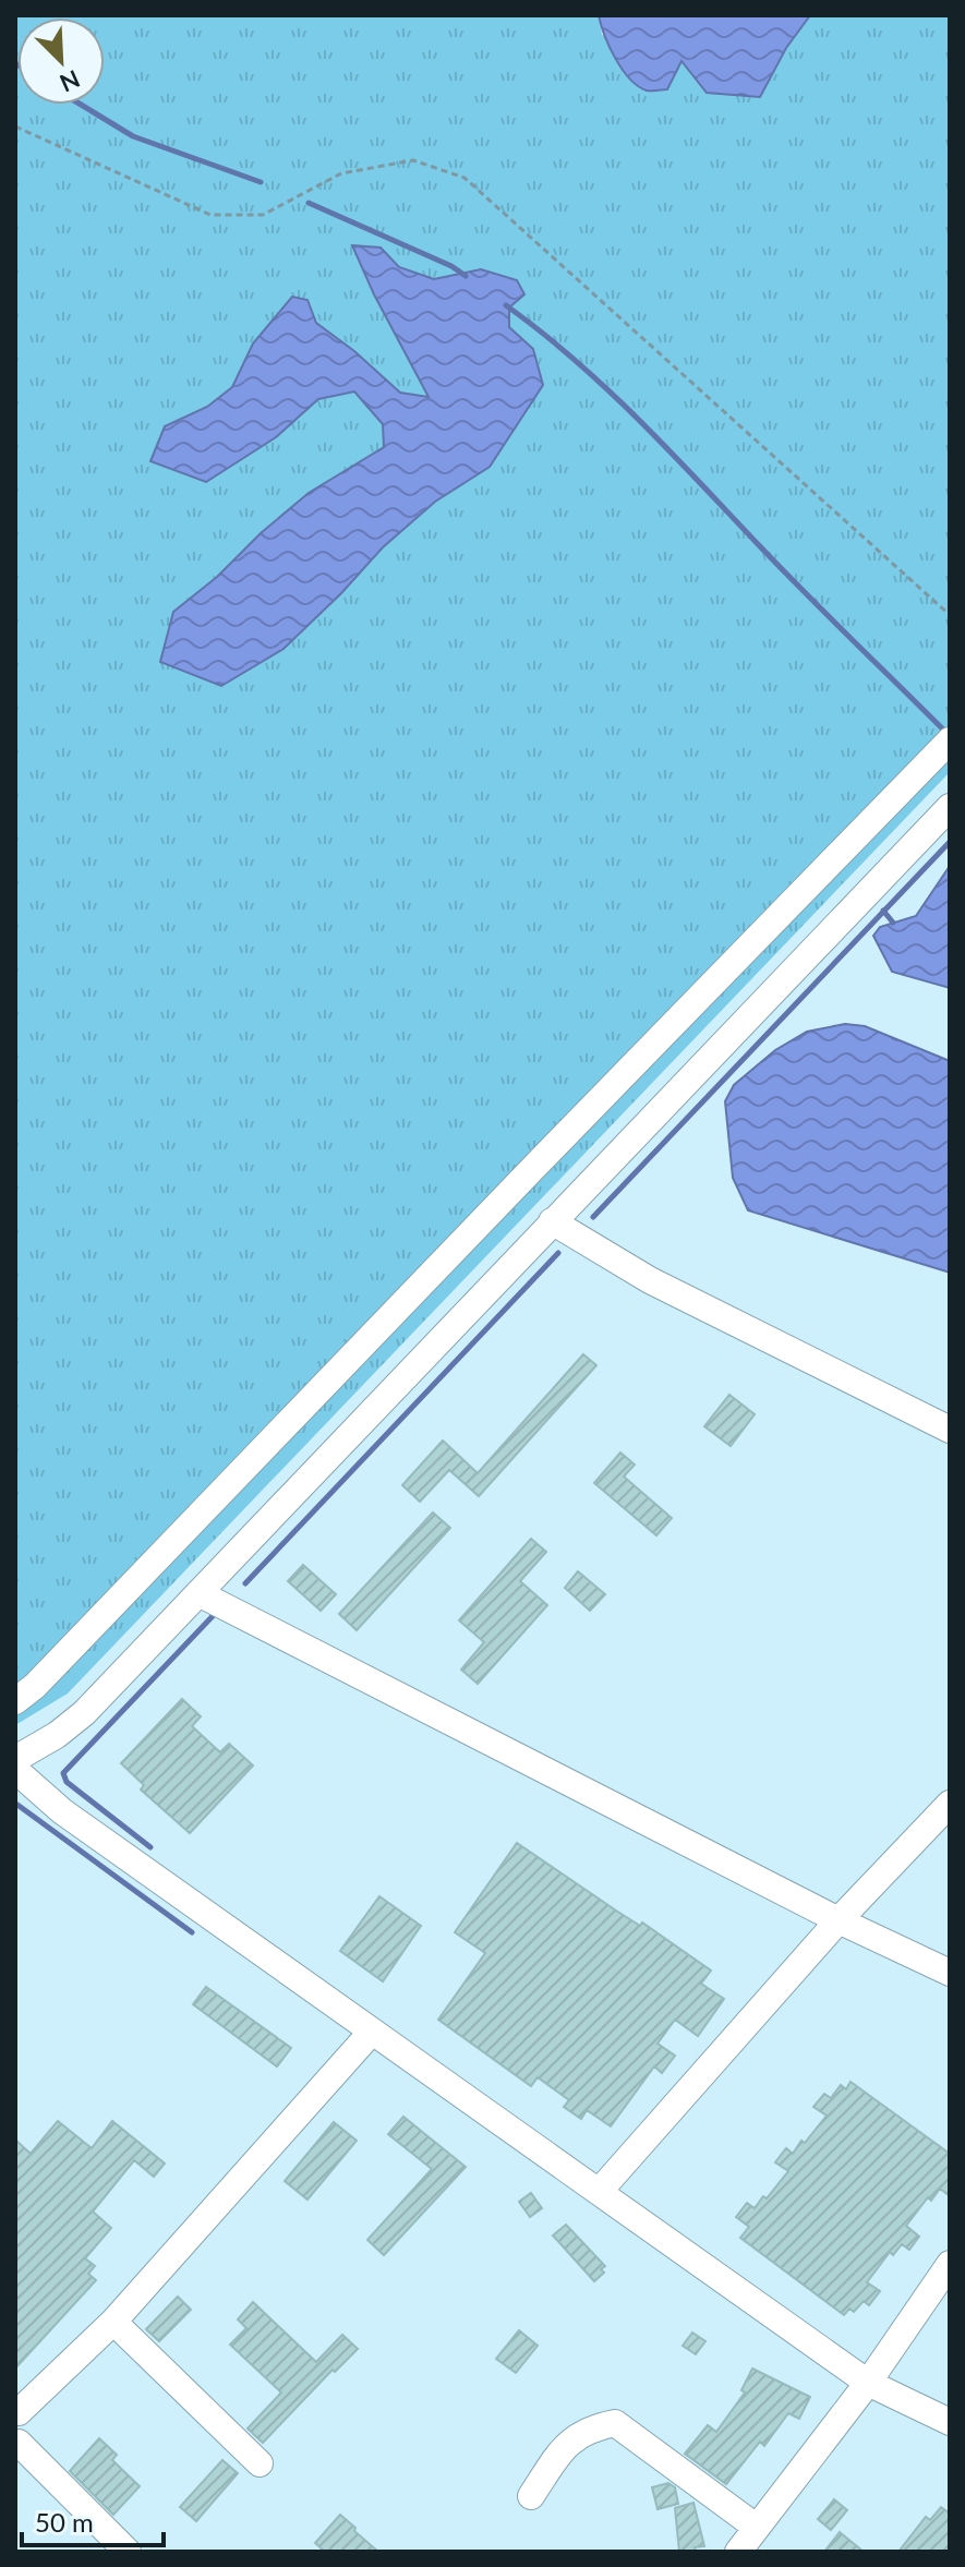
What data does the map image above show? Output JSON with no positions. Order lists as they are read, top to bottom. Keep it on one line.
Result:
{"scale_bar":"50 m","north":"bottom right"}
